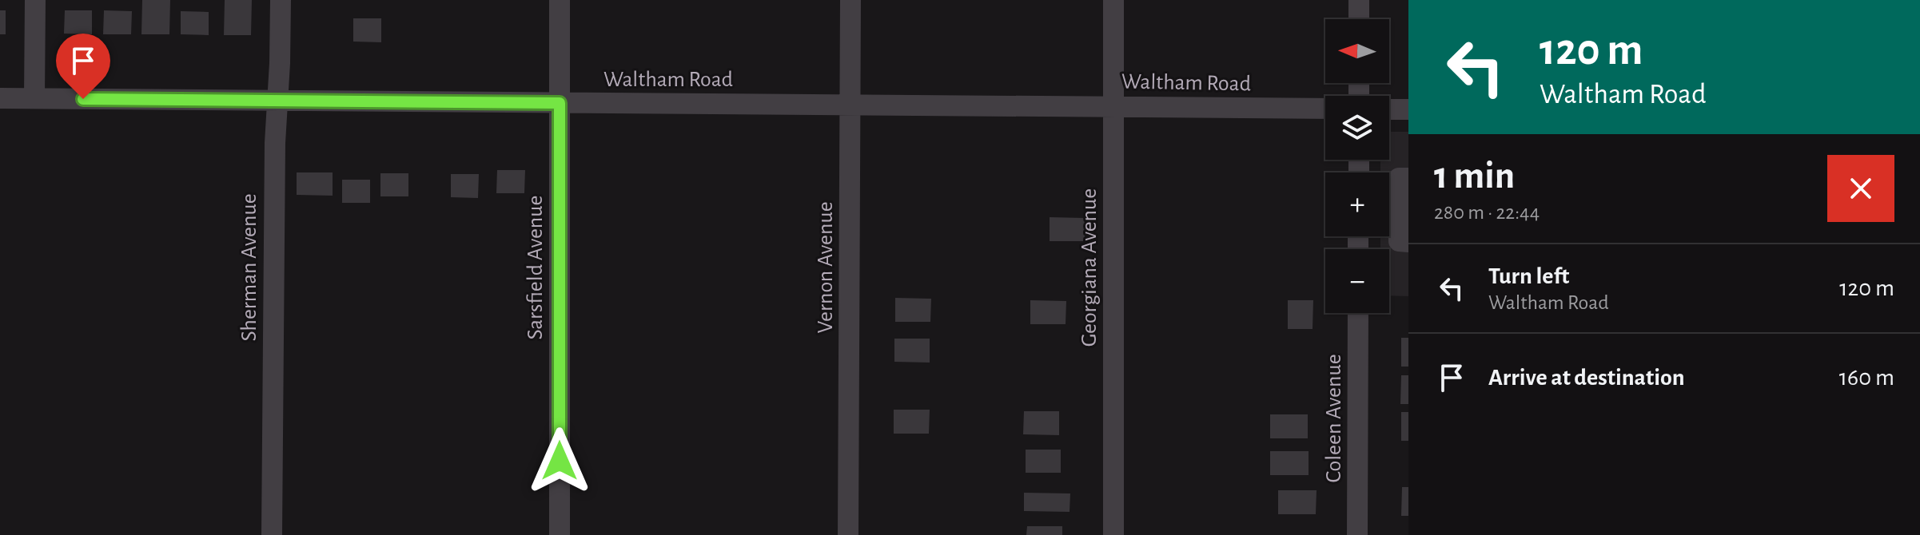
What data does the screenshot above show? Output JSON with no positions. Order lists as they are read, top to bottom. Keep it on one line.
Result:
{"streets":{"street":["Waltham Road","Sherman Avenue","Sarsfield Avenue","Vernon Avenue","Georgiana Avenue","Coleen Avenue"]},"crossings":[["Waltham Road","Sherman Avenue"],["Waltham Road","Sarsfield Avenue"],["Waltham Road","Vernon Avenue"],["Waltham Road","Georgiana Avenue"]],"north":"left","page":{"turn":["120 m","Waltham Road"],"map_buttons":["+","−"],"heading":["1 min","280 m · 22:44"],"list":[{"name":"Turn left","note":"Waltham Road","value":"120 m"},{"name":"Arrive at destination","value":"160 m"}]}}
